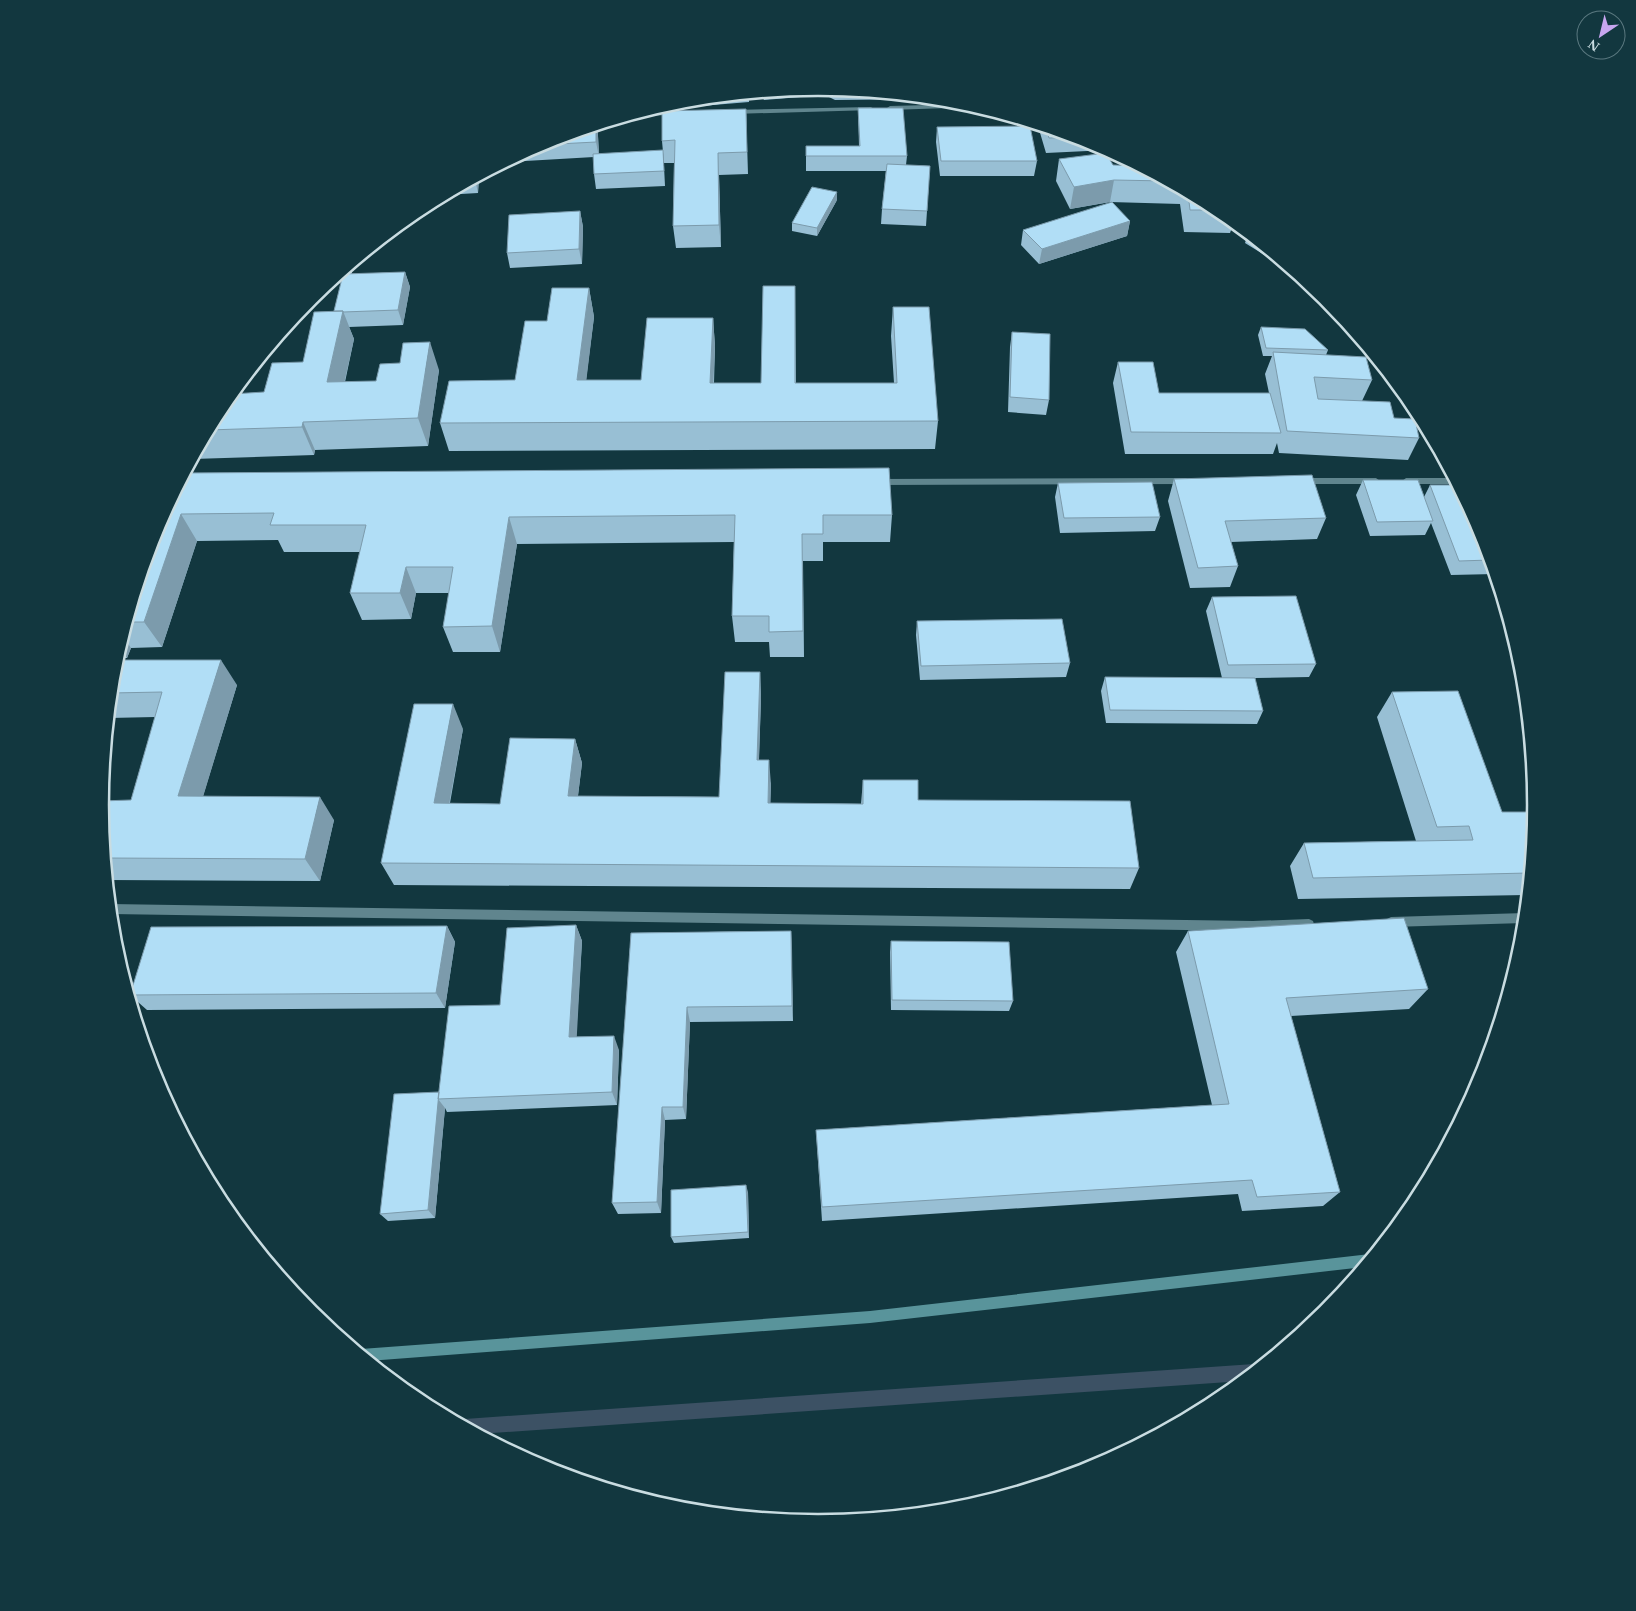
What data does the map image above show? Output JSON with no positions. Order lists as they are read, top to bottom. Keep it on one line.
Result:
{"north":"bottom left"}
